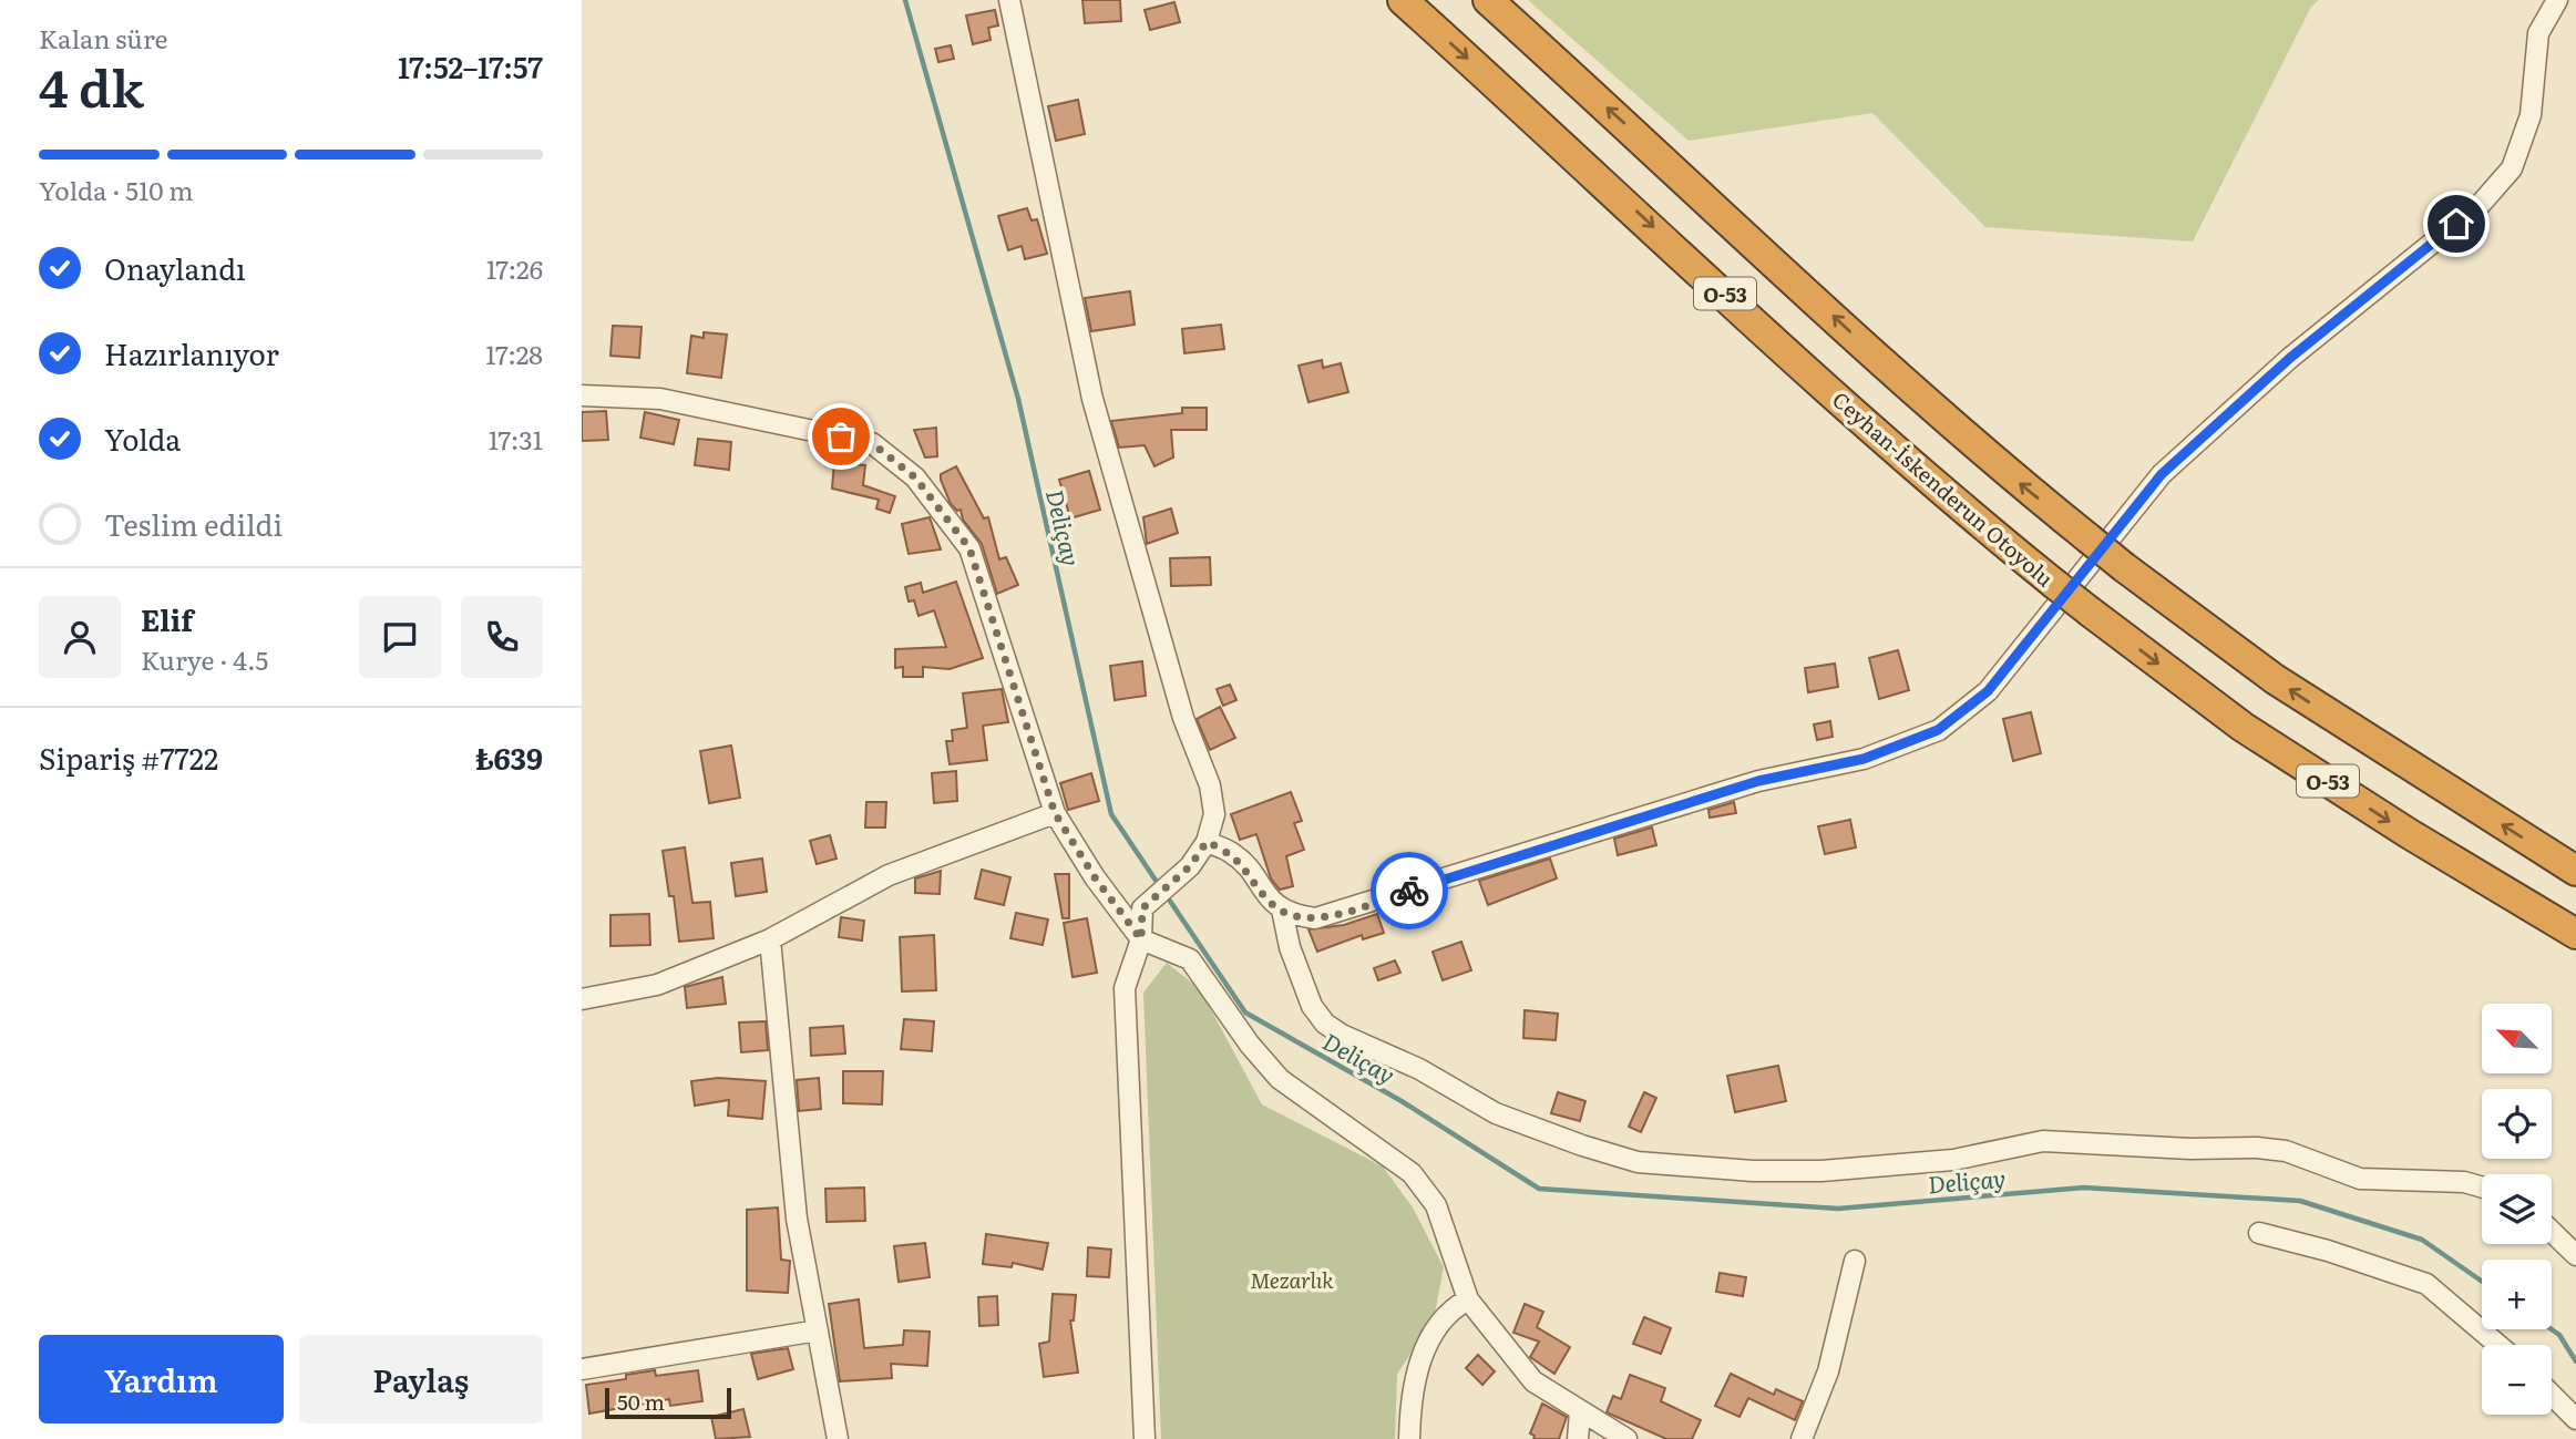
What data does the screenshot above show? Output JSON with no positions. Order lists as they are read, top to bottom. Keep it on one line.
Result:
{"streets":{"highway":["O-53","Ceyhan-İskenderun Otoyolu"]},"water":["Deliçay"],"parks":["Mezarlık"],"scale_bar":"50 m","north":"top left","page":{"heading":["4 dk","Kalan süre","17:52–17:57"],"panel":["Elif","Kurye · 4.5","Sipariş #7722","₺639"],"bar":"Yolda · 510 m","list":[["Onaylandı","17:26"],["Hazırlanıyor","17:28"],["Yolda","17:31"],"Teslim edildi"],"map_buttons":["+","−"],"buttons":["Yardım","Paylaş"],"scale":"50 m"}}
